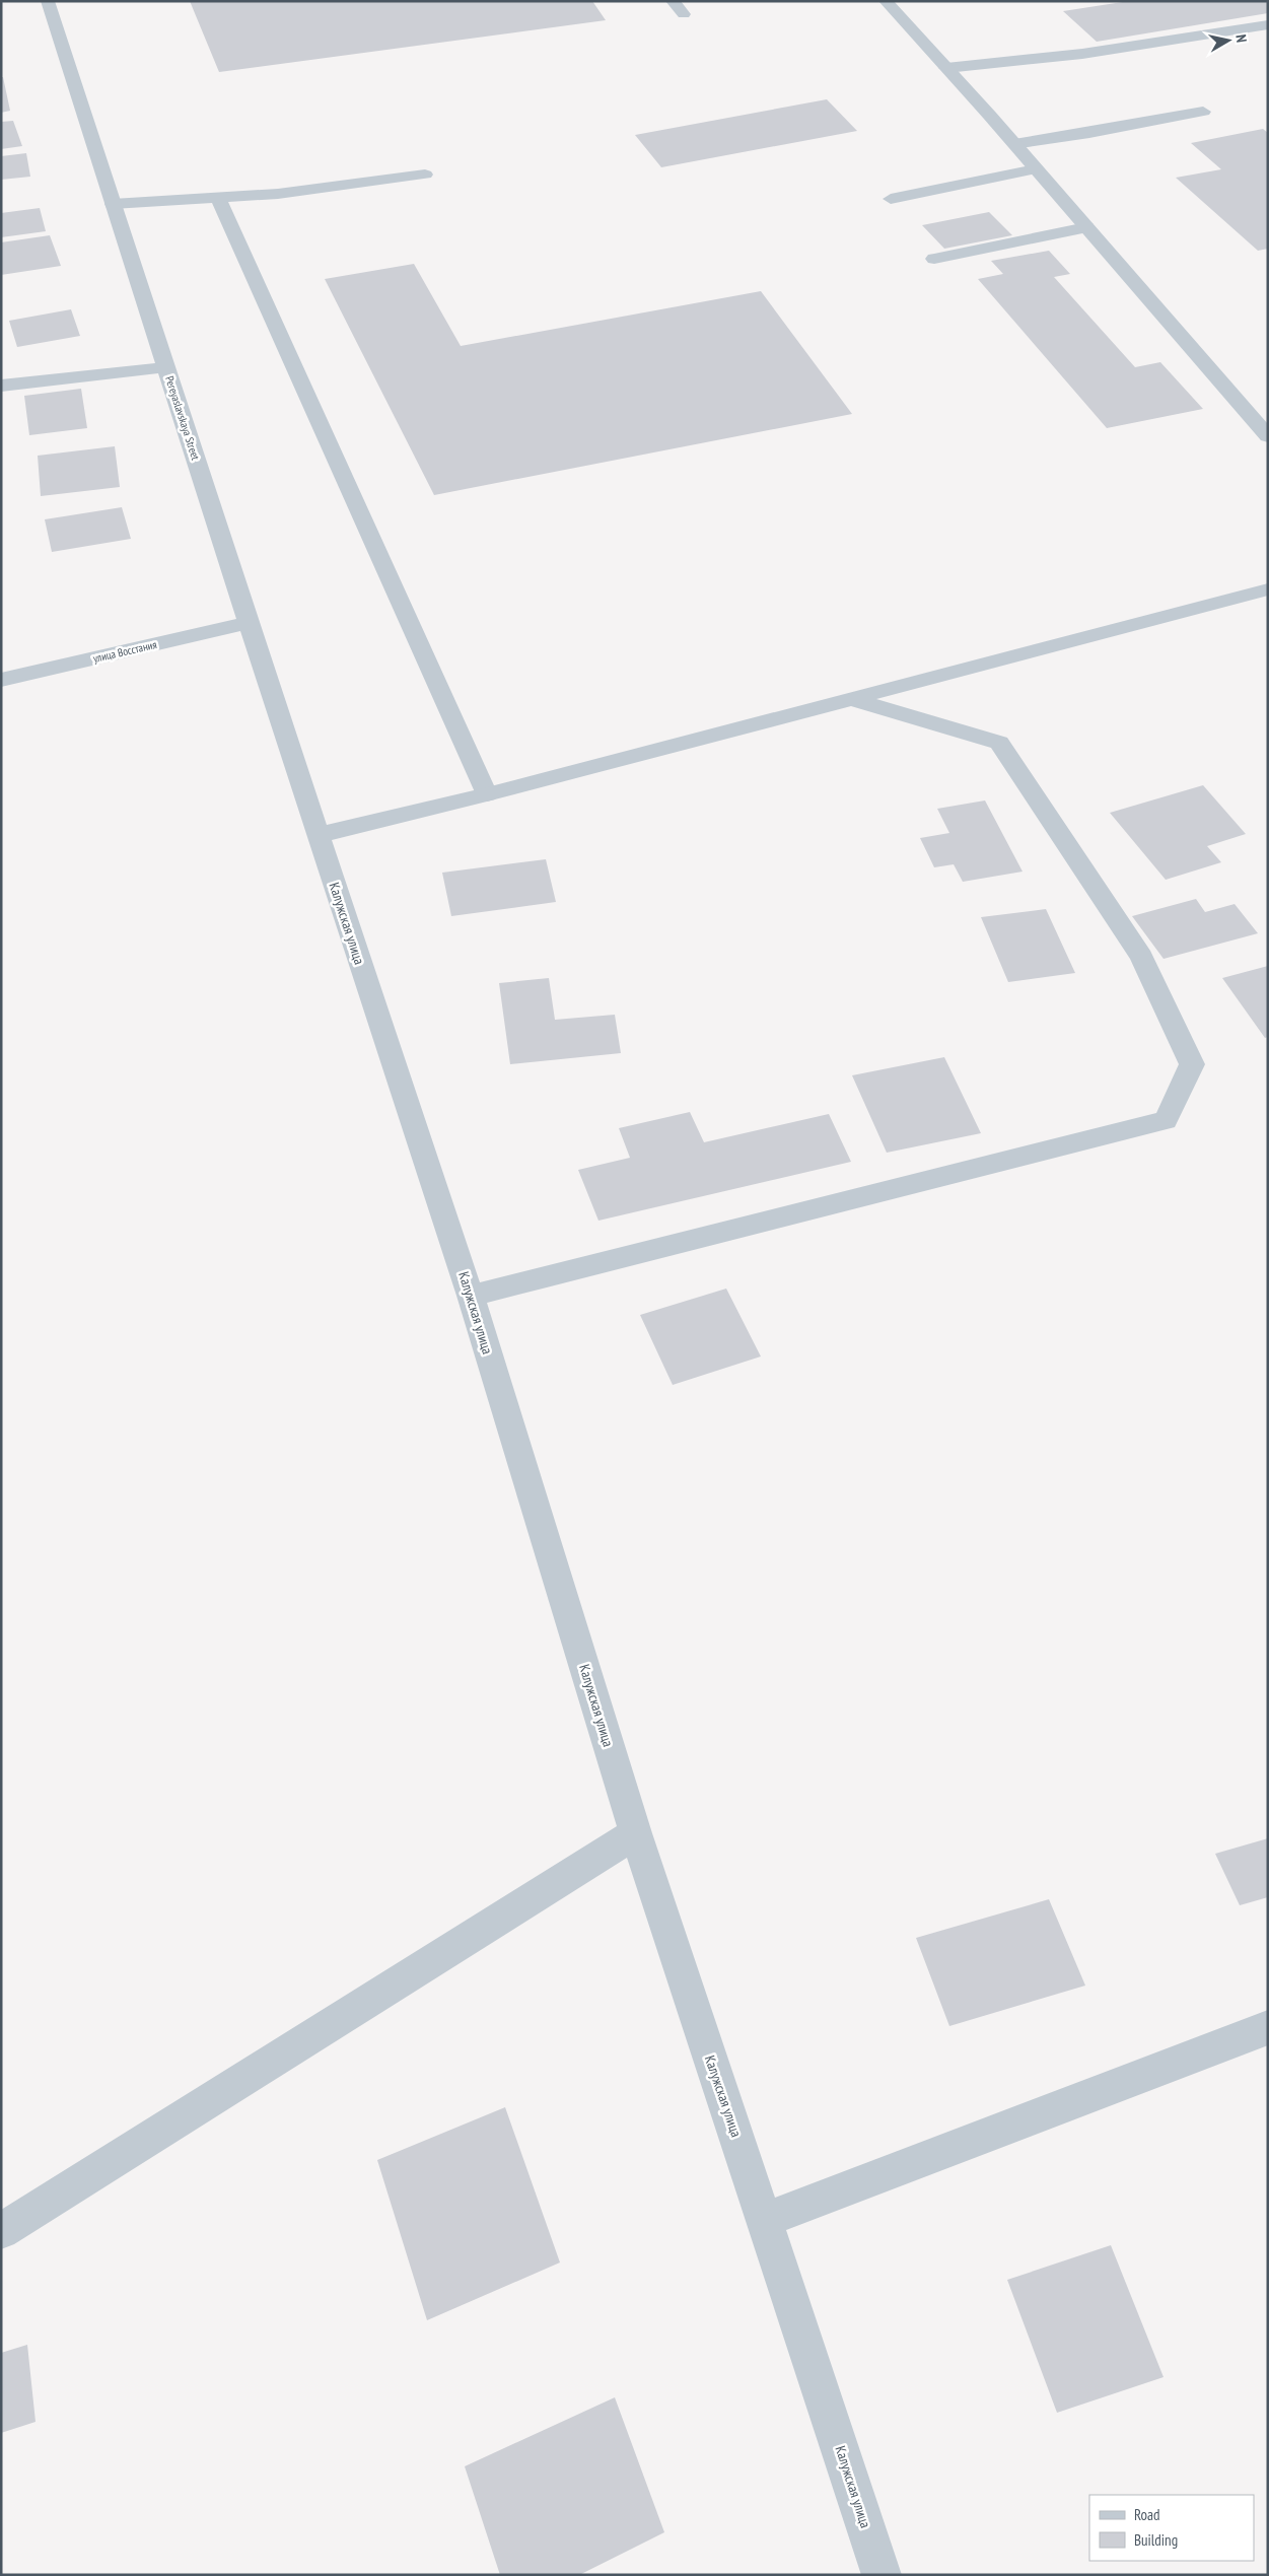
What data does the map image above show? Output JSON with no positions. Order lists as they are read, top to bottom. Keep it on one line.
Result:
{"streets":{"street":["Pereyaslavskaya Street","улица Восстания","Калужская улица"]},"crossings":[["Pereyaslavskaya Street","улица Восстания"],["Pereyaslavskaya Street","Калужская улица"]],"legend":["Road","Building"],"north":"right"}
